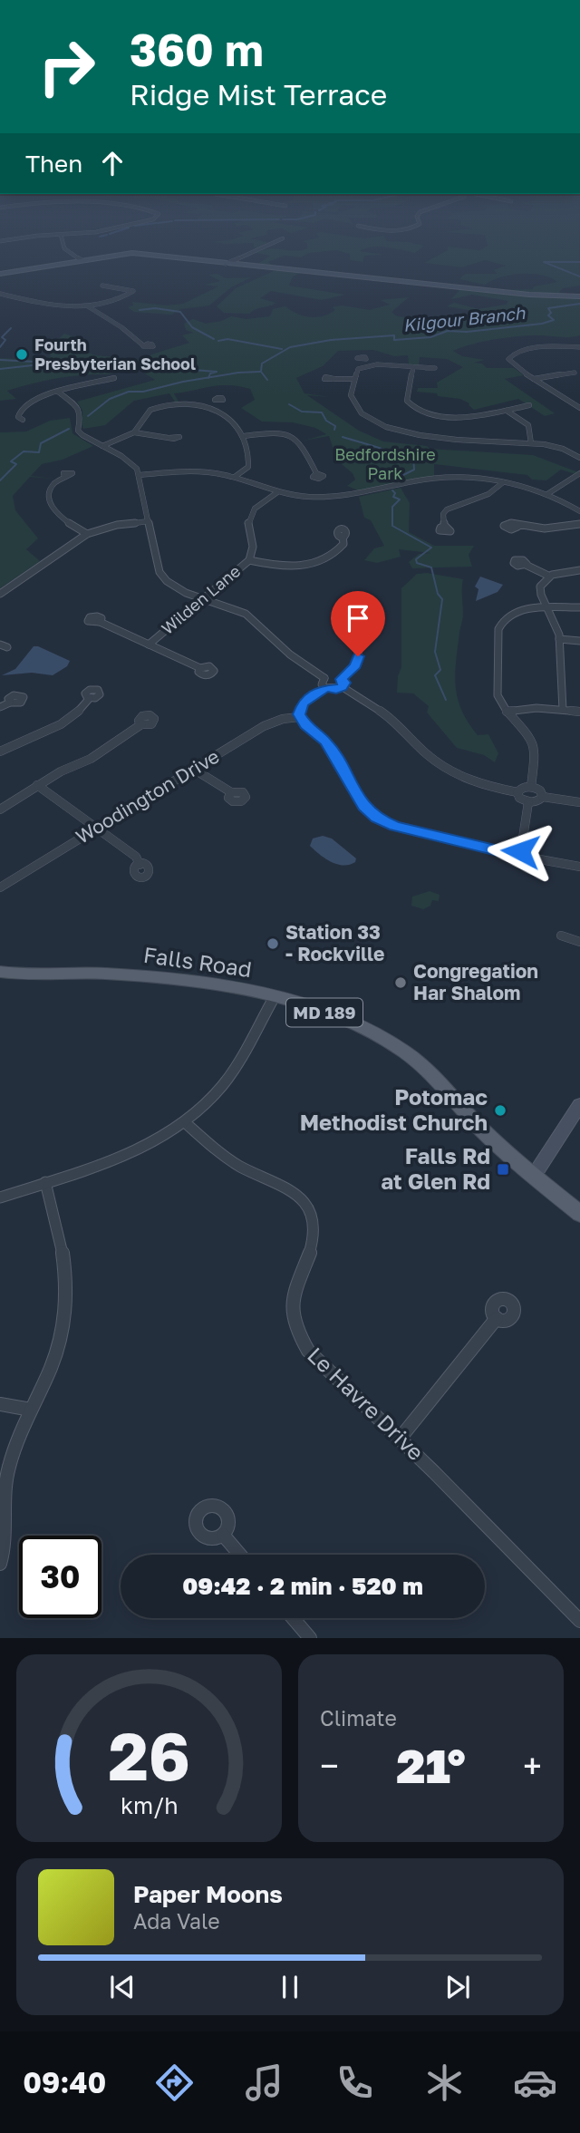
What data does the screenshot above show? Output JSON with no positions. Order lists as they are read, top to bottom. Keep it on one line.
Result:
{"streets":{"main road":["Falls Road","MD 189"],"street":["Wilden Lane","Woodington Drive","Le Havre Drive"]},"water":["Kilgour Branch"],"parks":["Bedfordshire Park"],"places":{"other":["Fourth Presbyterian School","Station 33 - Rockville","Congregation Har Shalom","Potomac Methodist Church"],"transit":["Falls Rd at Glen Rd"]},"page":{"turn":["360 m","Ridge Mist Terrace"],"then":"Then","limit":"30","trip":"09:42 · 2 min · 520 m","tile":"Climate","heat":["−","21°","+"],"song":["Paper Moons","Ada Vale"],"tabs":"09:40","gauge":["26","km/h"]}}
